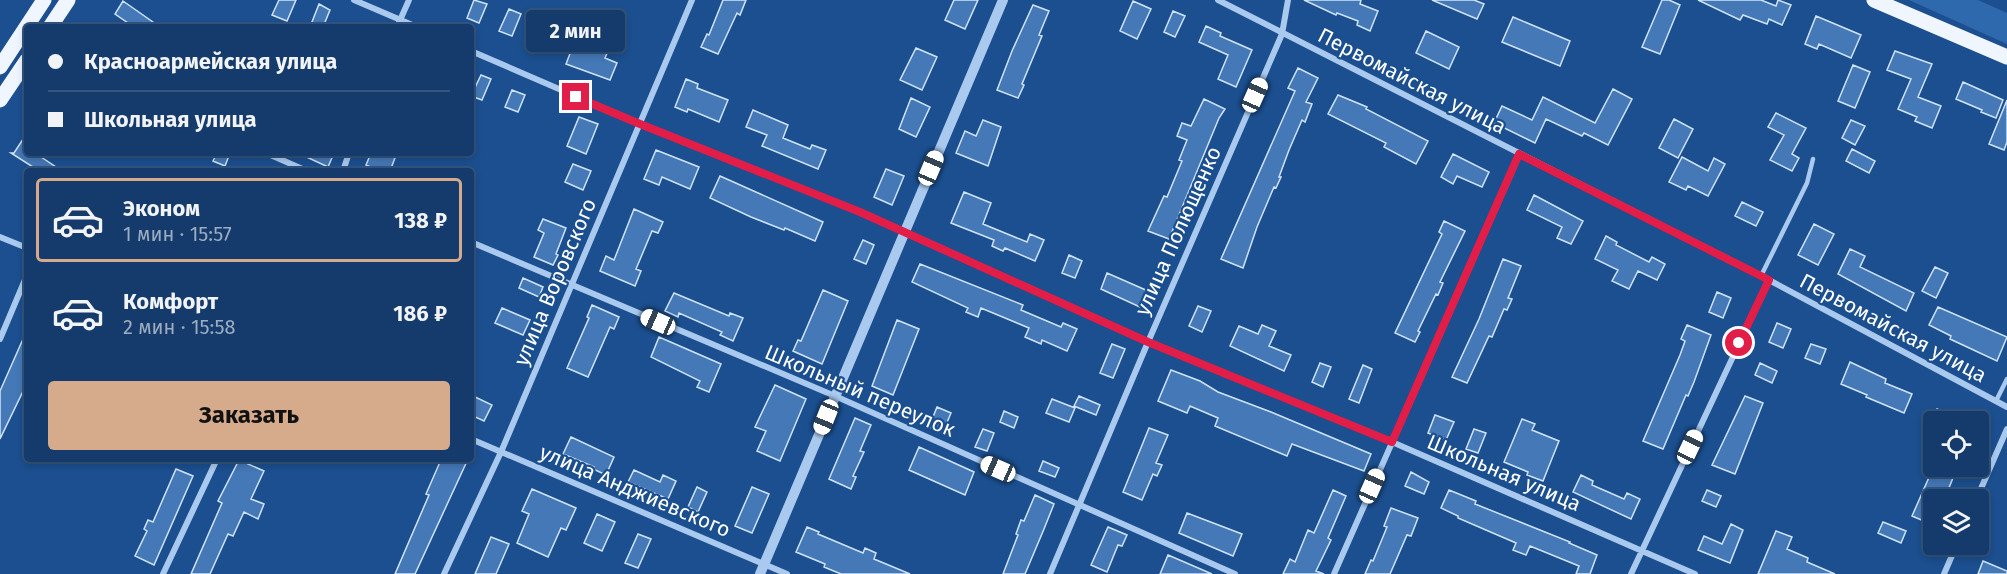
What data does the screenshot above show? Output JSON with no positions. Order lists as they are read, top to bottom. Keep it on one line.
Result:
{"streets":{"street":["Первомайская улица","улица Полющенко","улица Воровского","Школьный переулок","Школьная улица","улица Анджиевского"]},"crossings":[["Первомайская улица","улица Полющенко"],["улица Полющенко","Школьный переулок"],["улица Полющенко","Школьная улица"],["улица Воровского","Школьный переулок"],["улица Воровского","Школьная улица"],["улица Воровского","улица Анджиевского"]],"page":{"bubble":"2 мин","banner":["Красноармейская улица","Школьная улица"],"list":[{"name":"Эконом","note":"1 мин · 15:57","value":"138 ₽"},{"name":"Комфорт","note":"2 мин · 15:58","value":"186 ₽"}],"buttons":"Заказать"}}
